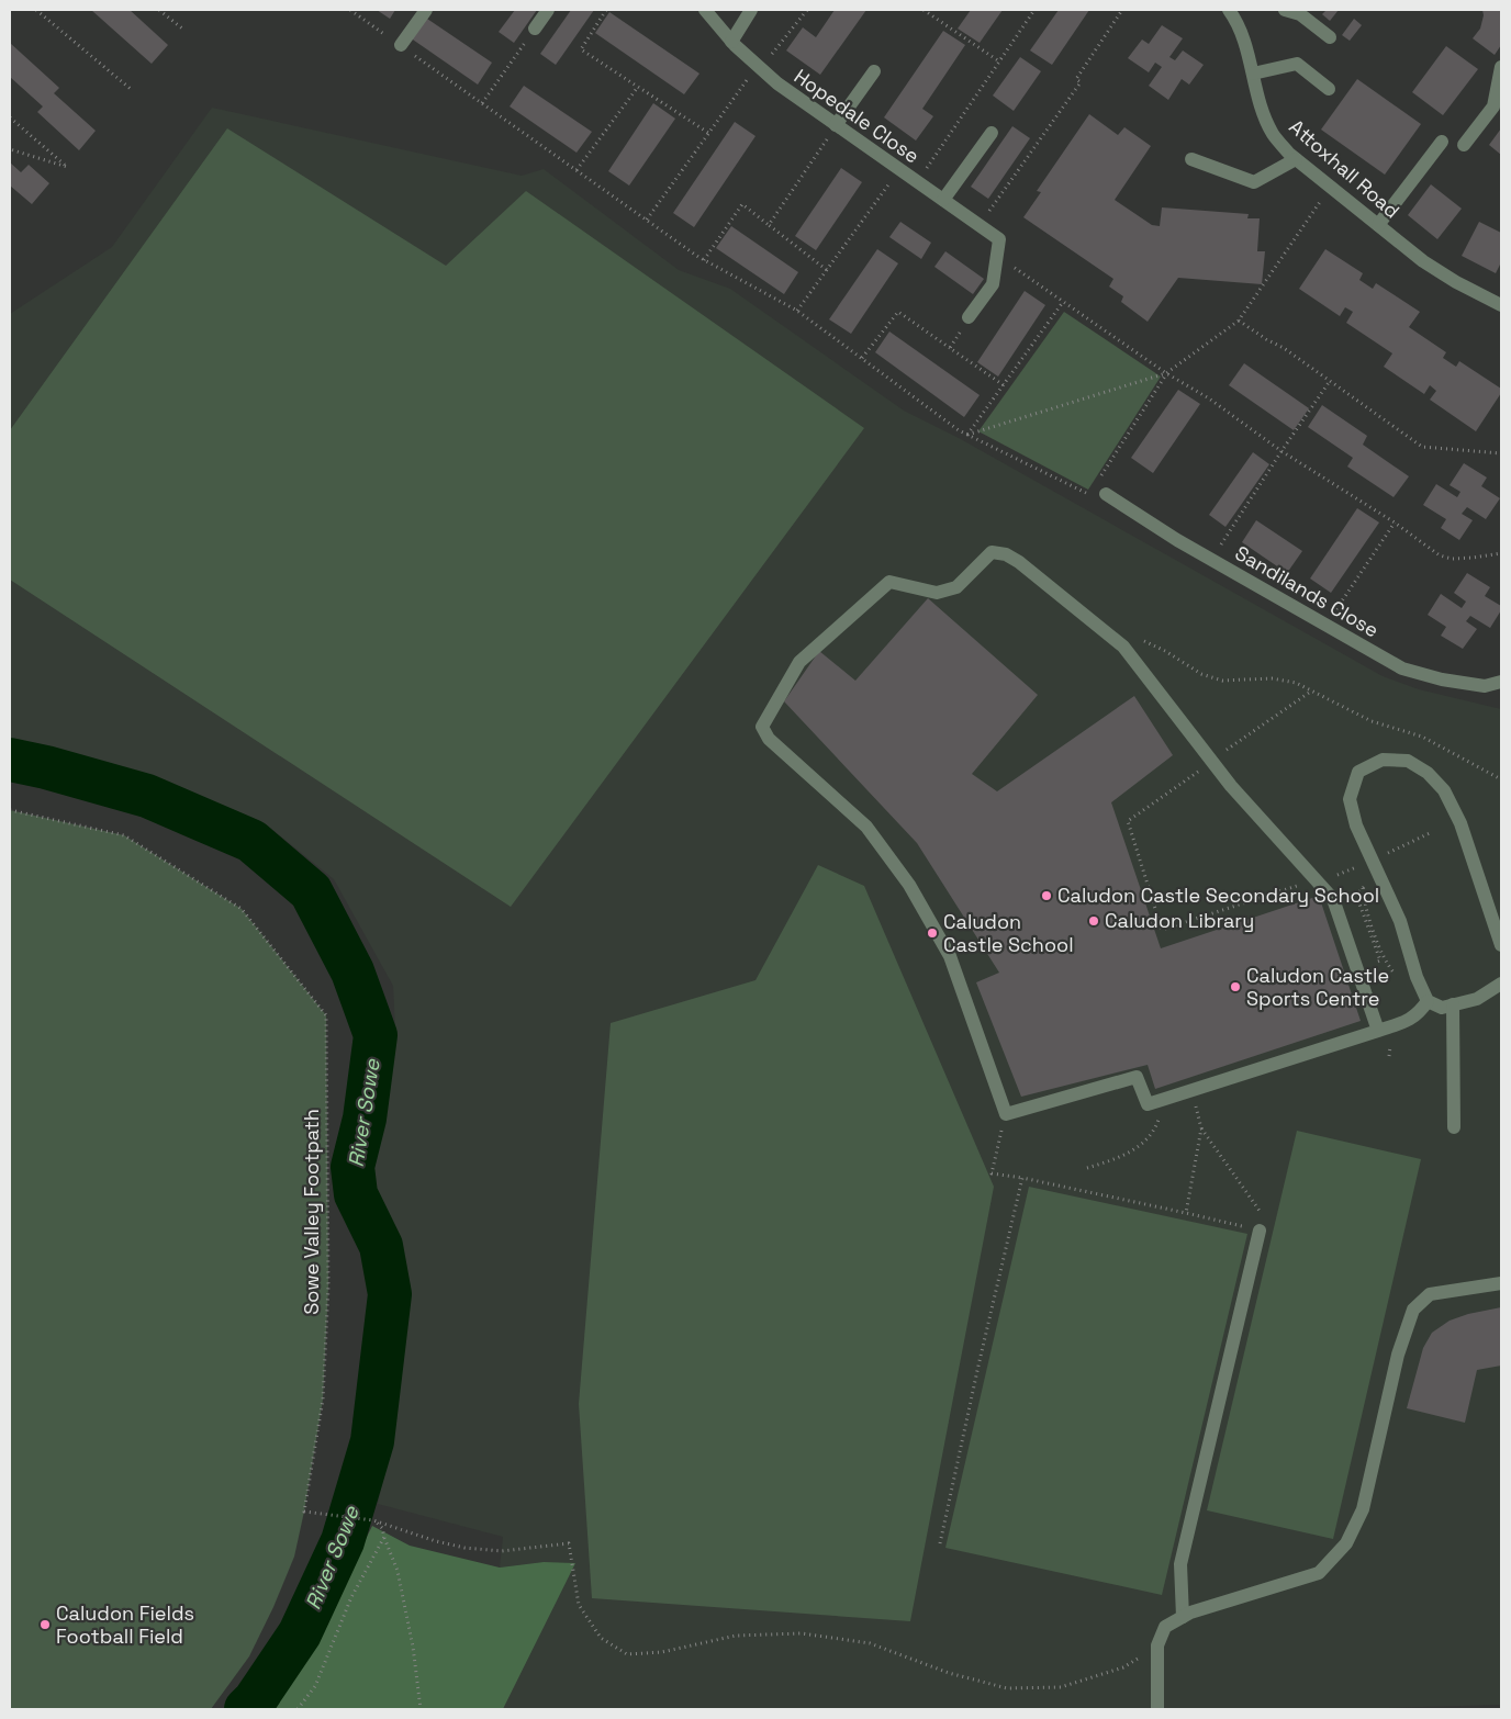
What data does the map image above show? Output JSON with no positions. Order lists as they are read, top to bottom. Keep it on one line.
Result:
{"streets":{"street":["Hopedale Close","Attoxhall Road","Sandilands Close"],"path":["Sowe Valley Footpath"]},"water":["River Sowe"],"places":["Caludon Castle Secondary School","Caludon Library","Caludon Castle School","Caludon Castle Sports Centre","Caludon Fields Football Field"]}
